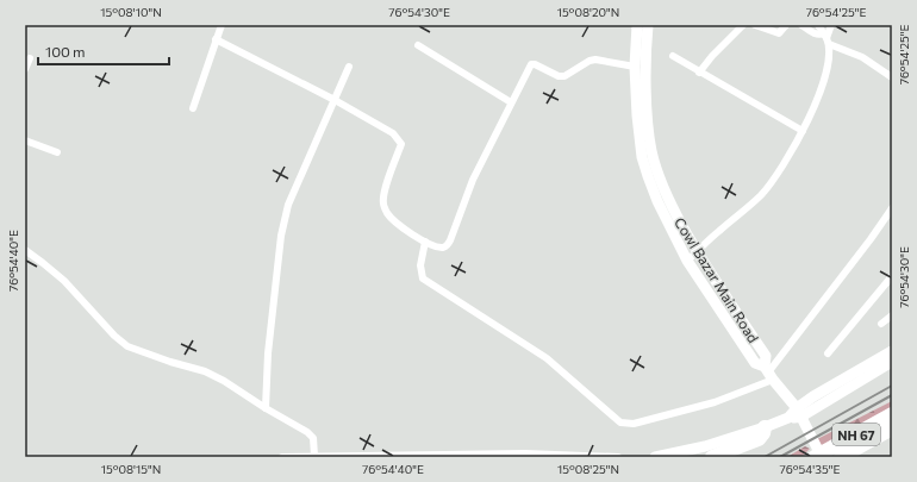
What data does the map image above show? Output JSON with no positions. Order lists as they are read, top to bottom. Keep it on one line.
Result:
{"streets":{"highway":["NH 67"],"street":["Cowl Bazar Main Road"]},"scale_bar":"100 m","coordinates":["15°08'10\"N","76°54'30\"E","15°08'20\"N","76°54'25\"E","76°54'40\"E","15°08'15\"N","15°08'25\"N","76°54'35\"E"]}
